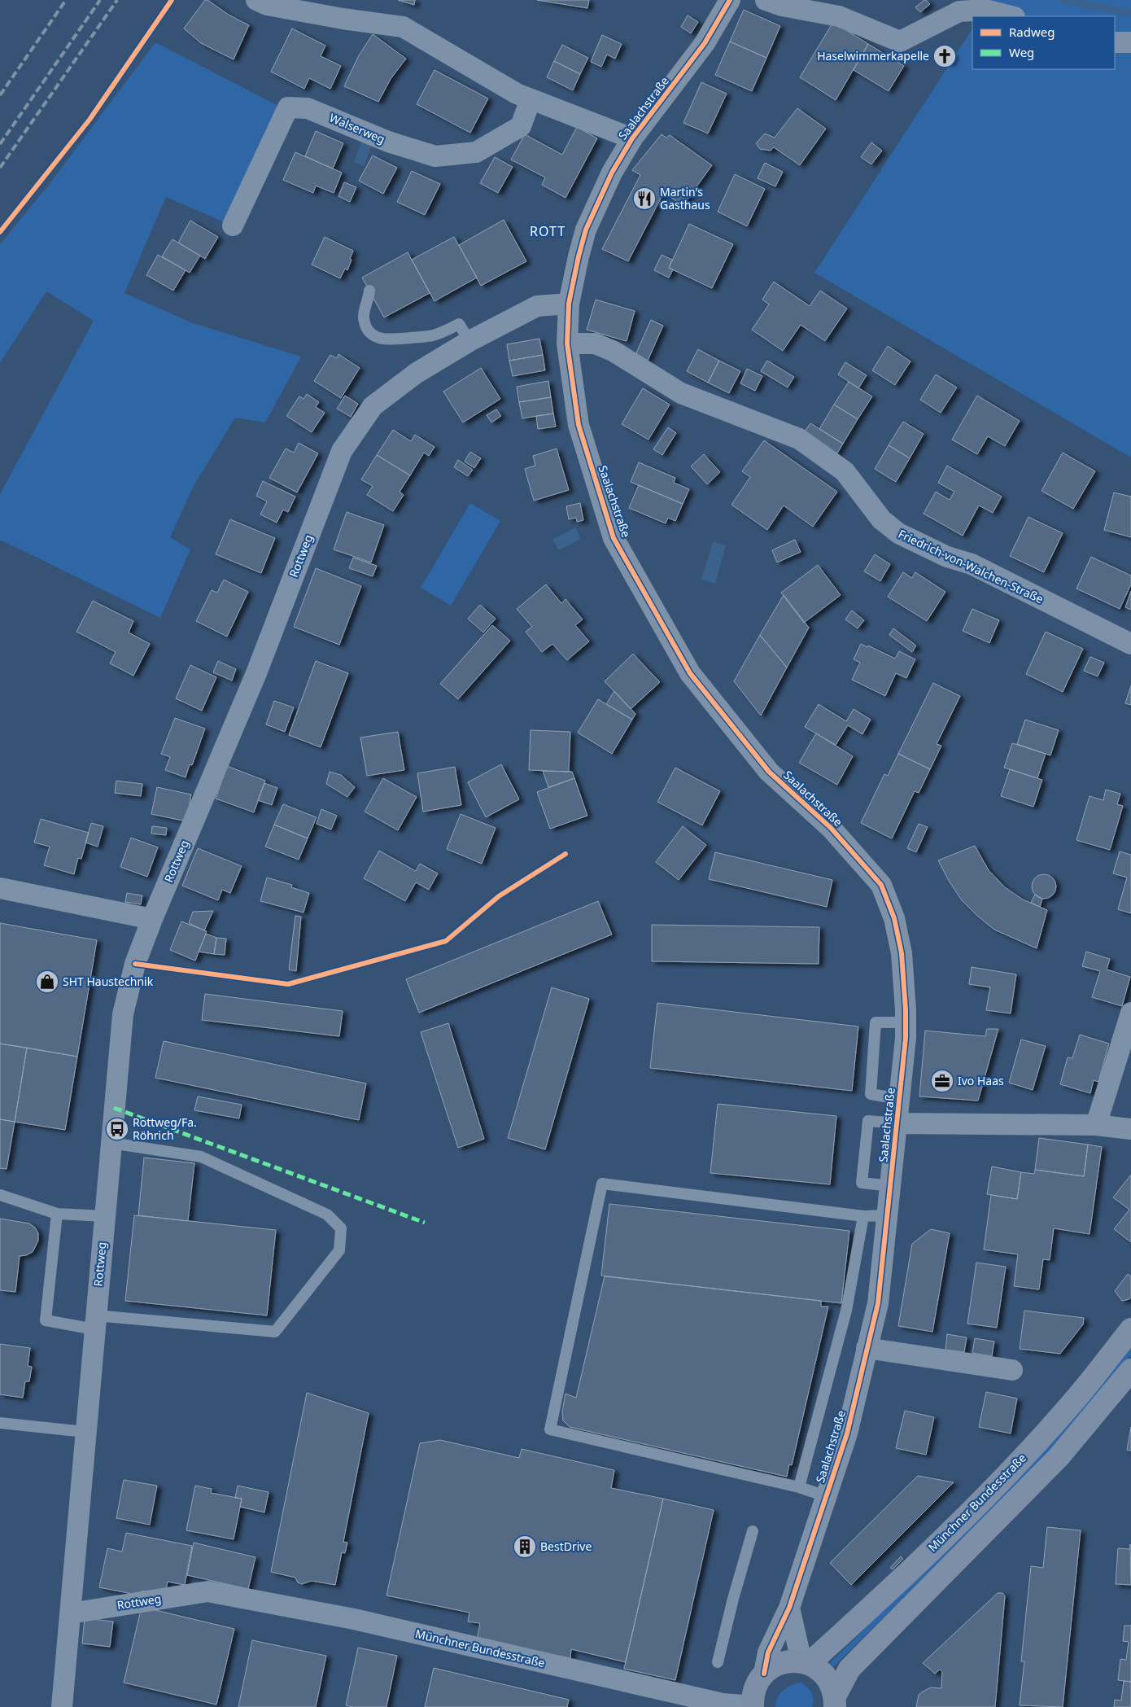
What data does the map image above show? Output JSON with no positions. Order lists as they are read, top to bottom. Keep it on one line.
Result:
{"streets":{"main road":["Münchner Bundesstraße"],"street":["Saalachstraße","Walserweg","Rottweg","Friedrich-von-Walchen-Straße"]},"crossings":[["Saalachstraße","Rottweg"],["Saalachstraße","Friedrich-von-Walchen-Straße"],["Rottweg","Münchner Bundesstraße"]],"districts":["ROTT"],"places":{"church":["Haselwimmerkapelle"],"restaurant":["Martin's Gasthaus"],"shop":["SHT Haustechnik"],"office":["Ivo Haas"],"bus stop":["Rottweg/Fa. Röhrich"],"building":["BestDrive"]},"legend":["Radweg","Weg"]}
